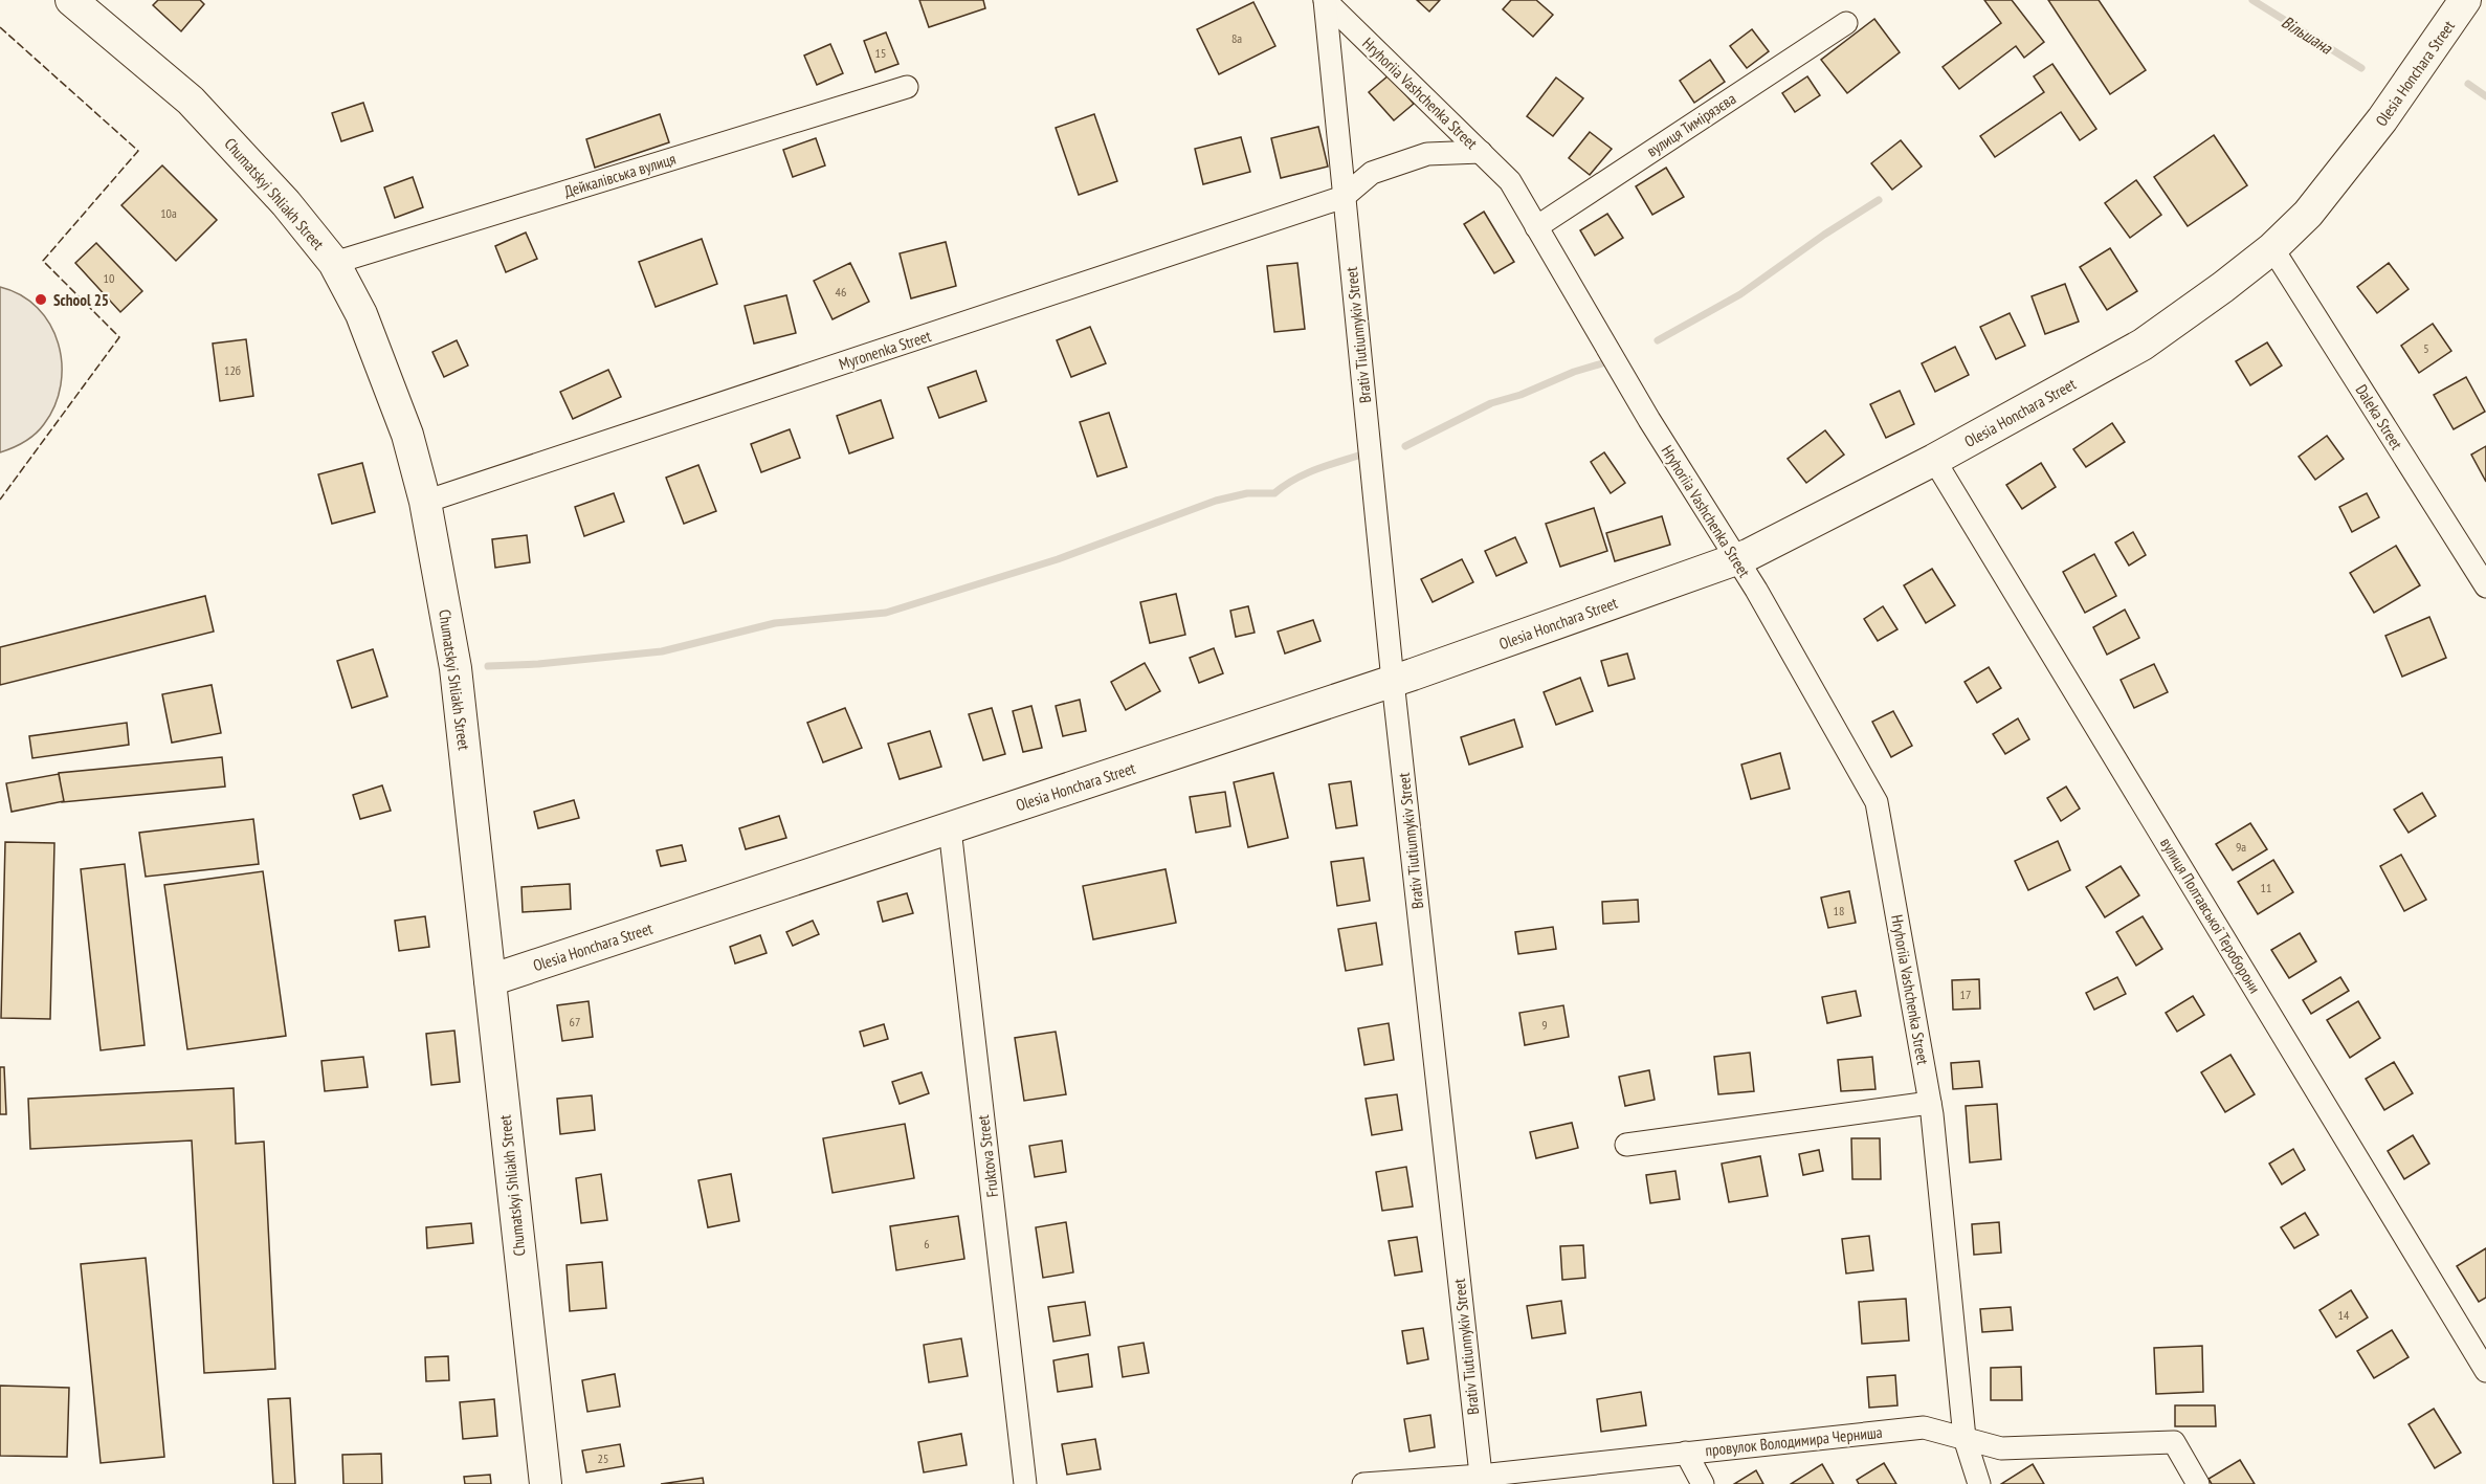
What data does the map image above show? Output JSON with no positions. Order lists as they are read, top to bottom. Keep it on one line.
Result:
{"streets":{"main road":["Olesia Honchara Street","Chumatskyi Shliakh Street"],"street":["Hryhoriia Vashchenka Street","вулиця Тимірязєва","Дейкалівська вулиця","Brativ Tiutiunnykiv Street","Myronenka Street","Daleka Street","вулиця Полтавської Тероборони","Fruktova Street","провулок Володимира Черниша"]},"crossings":[["Olesia Honchara Street","Hryhoriia Vashchenka Street"],["Olesia Honchara Street","Chumatskyi Shliakh Street"],["Olesia Honchara Street","Brativ Tiutiunnykiv Street"],["Olesia Honchara Street","Daleka Street"],["Olesia Honchara Street","вулиця Полтавської Тероборони"],["Olesia Honchara Street","Fruktova Street"],["Hryhoriia Vashchenka Street","вулиця Тимірязєва"],["Hryhoriia Vashchenka Street","Brativ Tiutiunnykiv Street"],["Hryhoriia Vashchenka Street","провулок Володимира Черниша"],["Дейкалівська вулиця","Chumatskyi Shliakh Street"],["Chumatskyi Shliakh Street","Myronenka Street"],["Brativ Tiutiunnykiv Street","Myronenka Street"],["Brativ Tiutiunnykiv Street","провулок Володимира Черниша"]],"water":["Вільшана"],"places":["School 25"],"house_numbers":["8а","15","10а","10","46","5","12б","9а","11","18","17","67","9","6","14","25"]}
